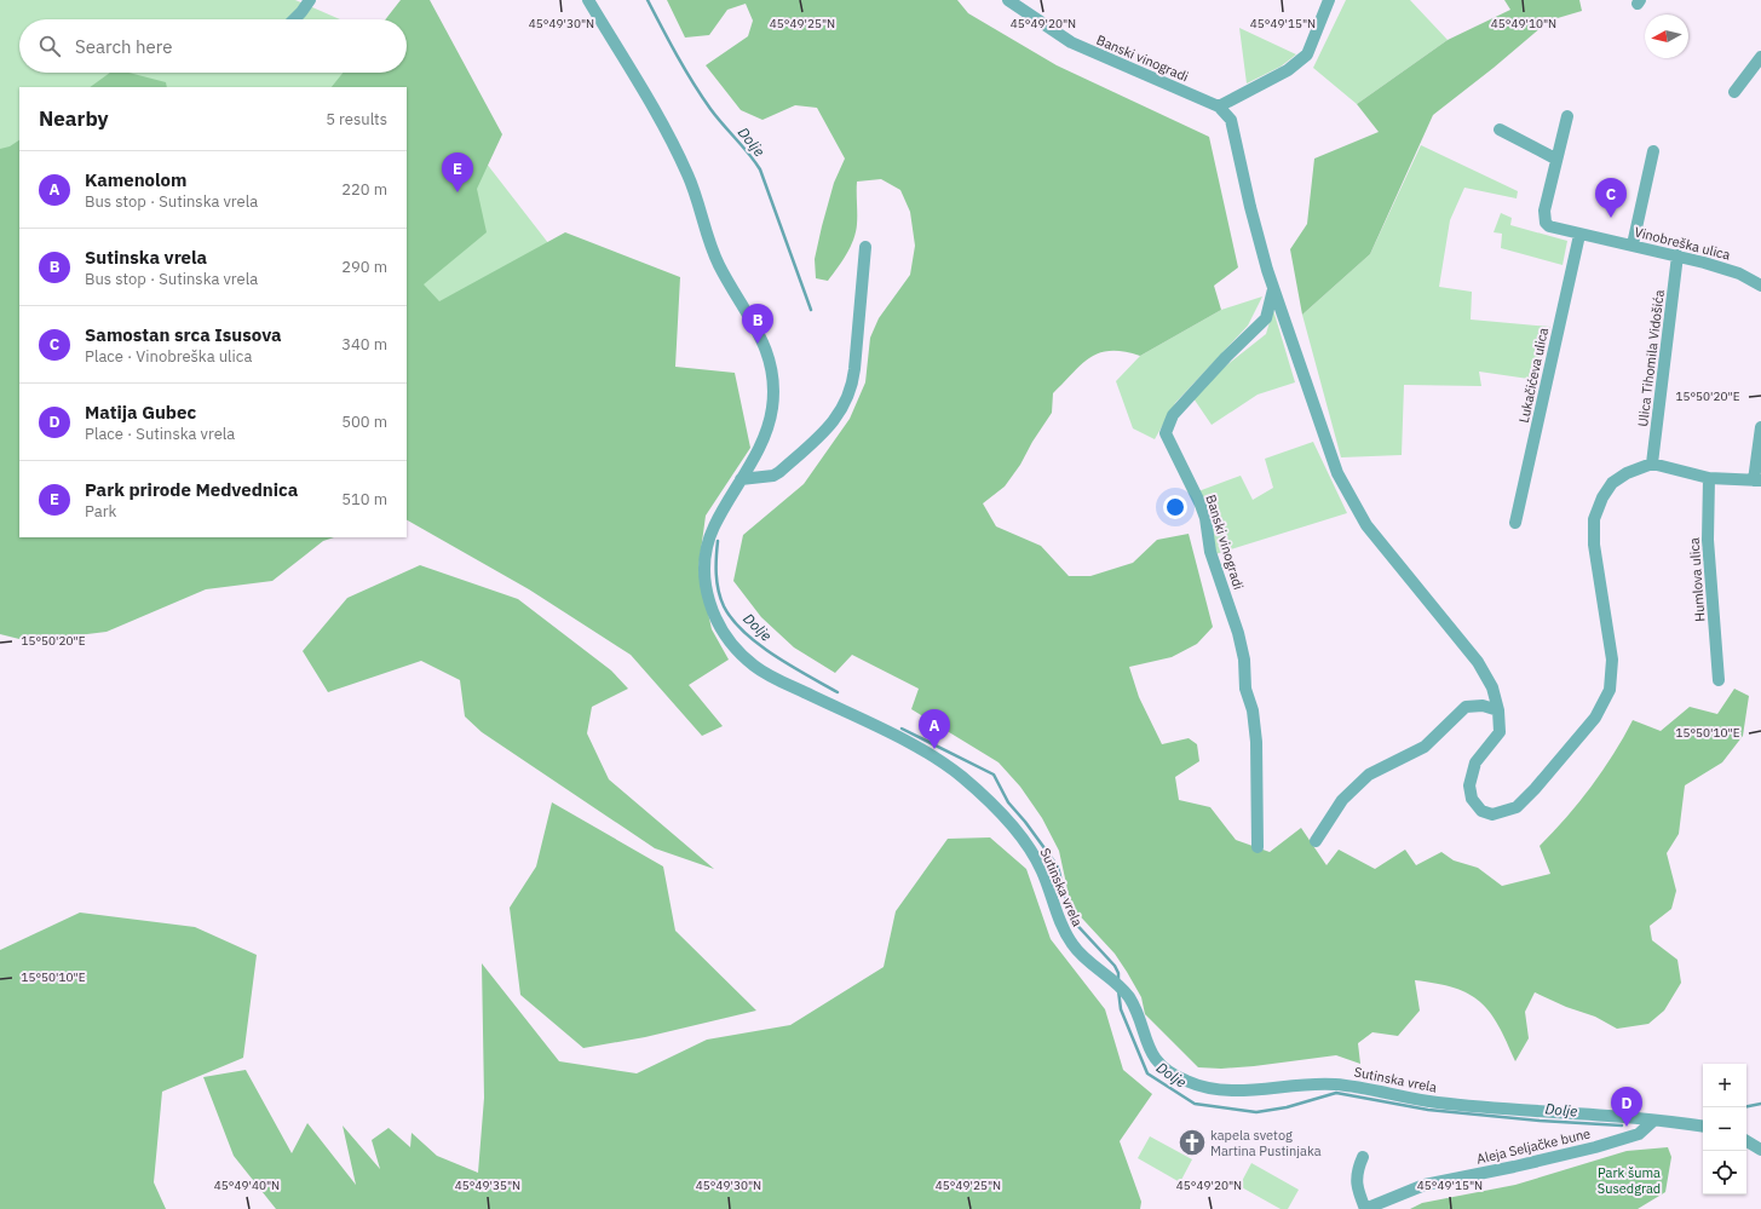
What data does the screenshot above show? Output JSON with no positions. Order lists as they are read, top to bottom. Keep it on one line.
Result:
{"streets":{"street":["Banski vinogradi","Vinobreška ulica","Ulica Tihomila Vidošića","Lukačićeva ulica","Humlova ulica","Sutinska vrela","Aleja Seljačke bune"]},"crossings":[["Banski vinogradi","Ulica Tihomila Vidošića"],["Vinobreška ulica","Ulica Tihomila Vidošića"],["Vinobreška ulica","Lukačićeva ulica"],["Sutinska vrela","Aleja Seljačke bune"]],"water":["Dolje"],"parks":["Park šuma Susedgrad"],"places":{"church":["kapela svetog Martina Pustinjaka"]},"north":"left","page":{"search":"Search here","heading":["Nearby","5 results"],"list":[{"mark":"A","name":"Kamenolom","note":"Bus stop · Sutinska vrela","value":"220 m"},{"mark":"B","name":"Sutinska vrela","note":"Bus stop · Sutinska vrela","value":"290 m"},{"mark":"C","name":"Samostan srca Isusova","note":"Place · Vinobreška ulica","value":"340 m"},{"mark":"D","name":"Matija Gubec","note":"Place · Sutinska vrela","value":"500 m"},{"mark":"E","name":"Park prirode Medvednica","note":"Park","value":"510 m"}],"pins":["E","C","B","A","D"],"map_buttons":["+","−"]},"coordinates":["45°49'30\"N","45°49'25\"N","45°49'20\"N","45°49'15\"N","45°49'10\"N","15°50'20\"E","15°50'10\"E","45°49'40\"N","45°49'35\"N"]}
